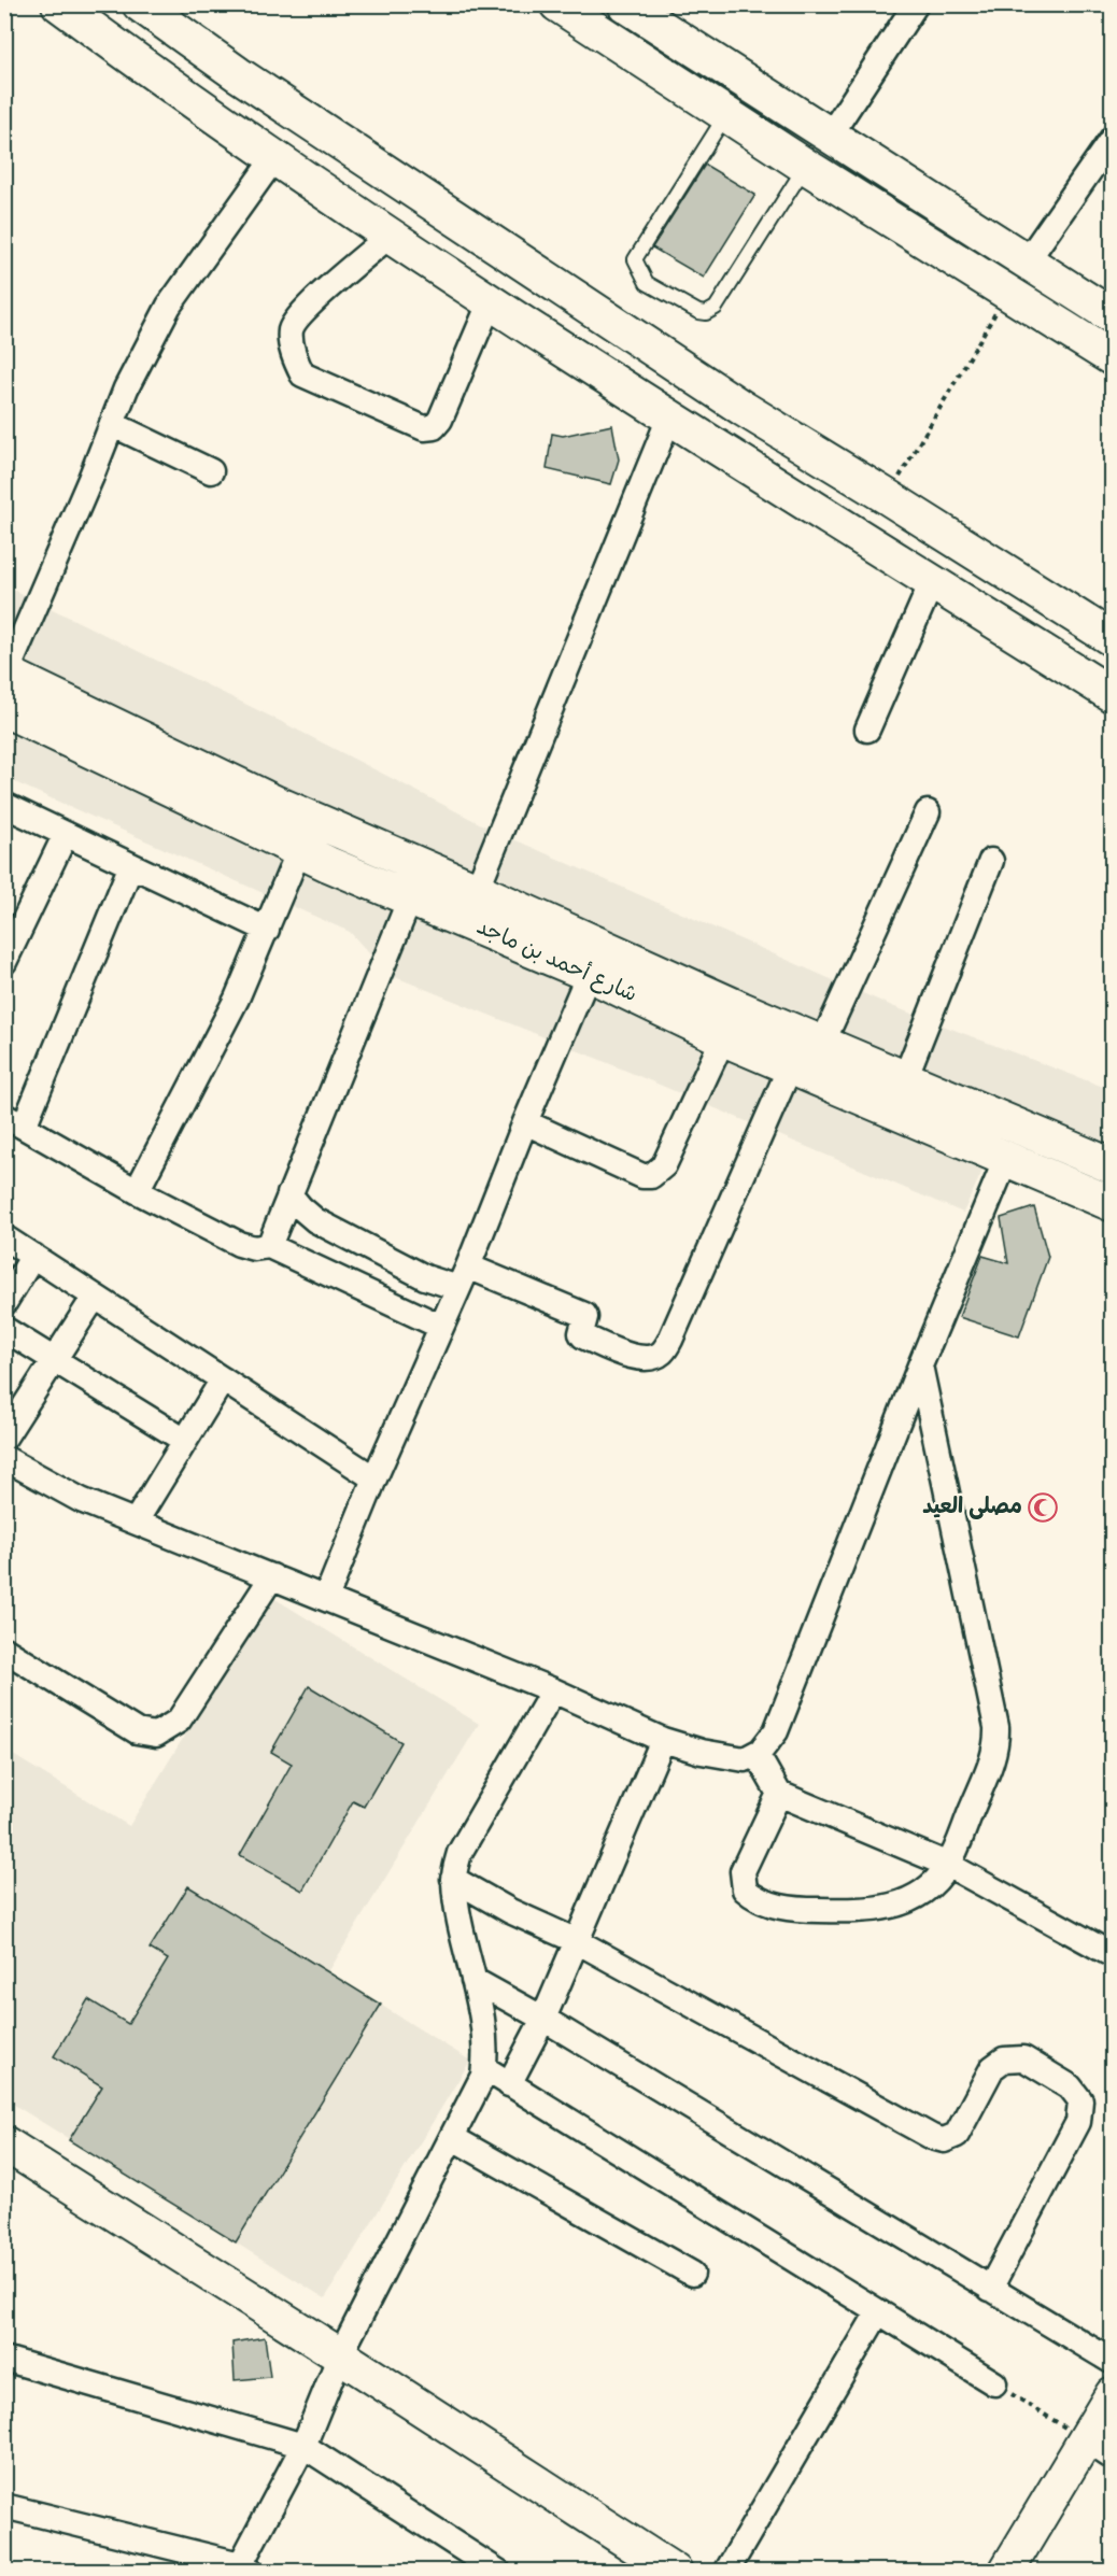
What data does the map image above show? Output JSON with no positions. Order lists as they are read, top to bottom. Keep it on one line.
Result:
{"streets":{"street":["شارع أحمد بن ماجد"]},"places":{"mosque":["مصلى العيد"]}}
